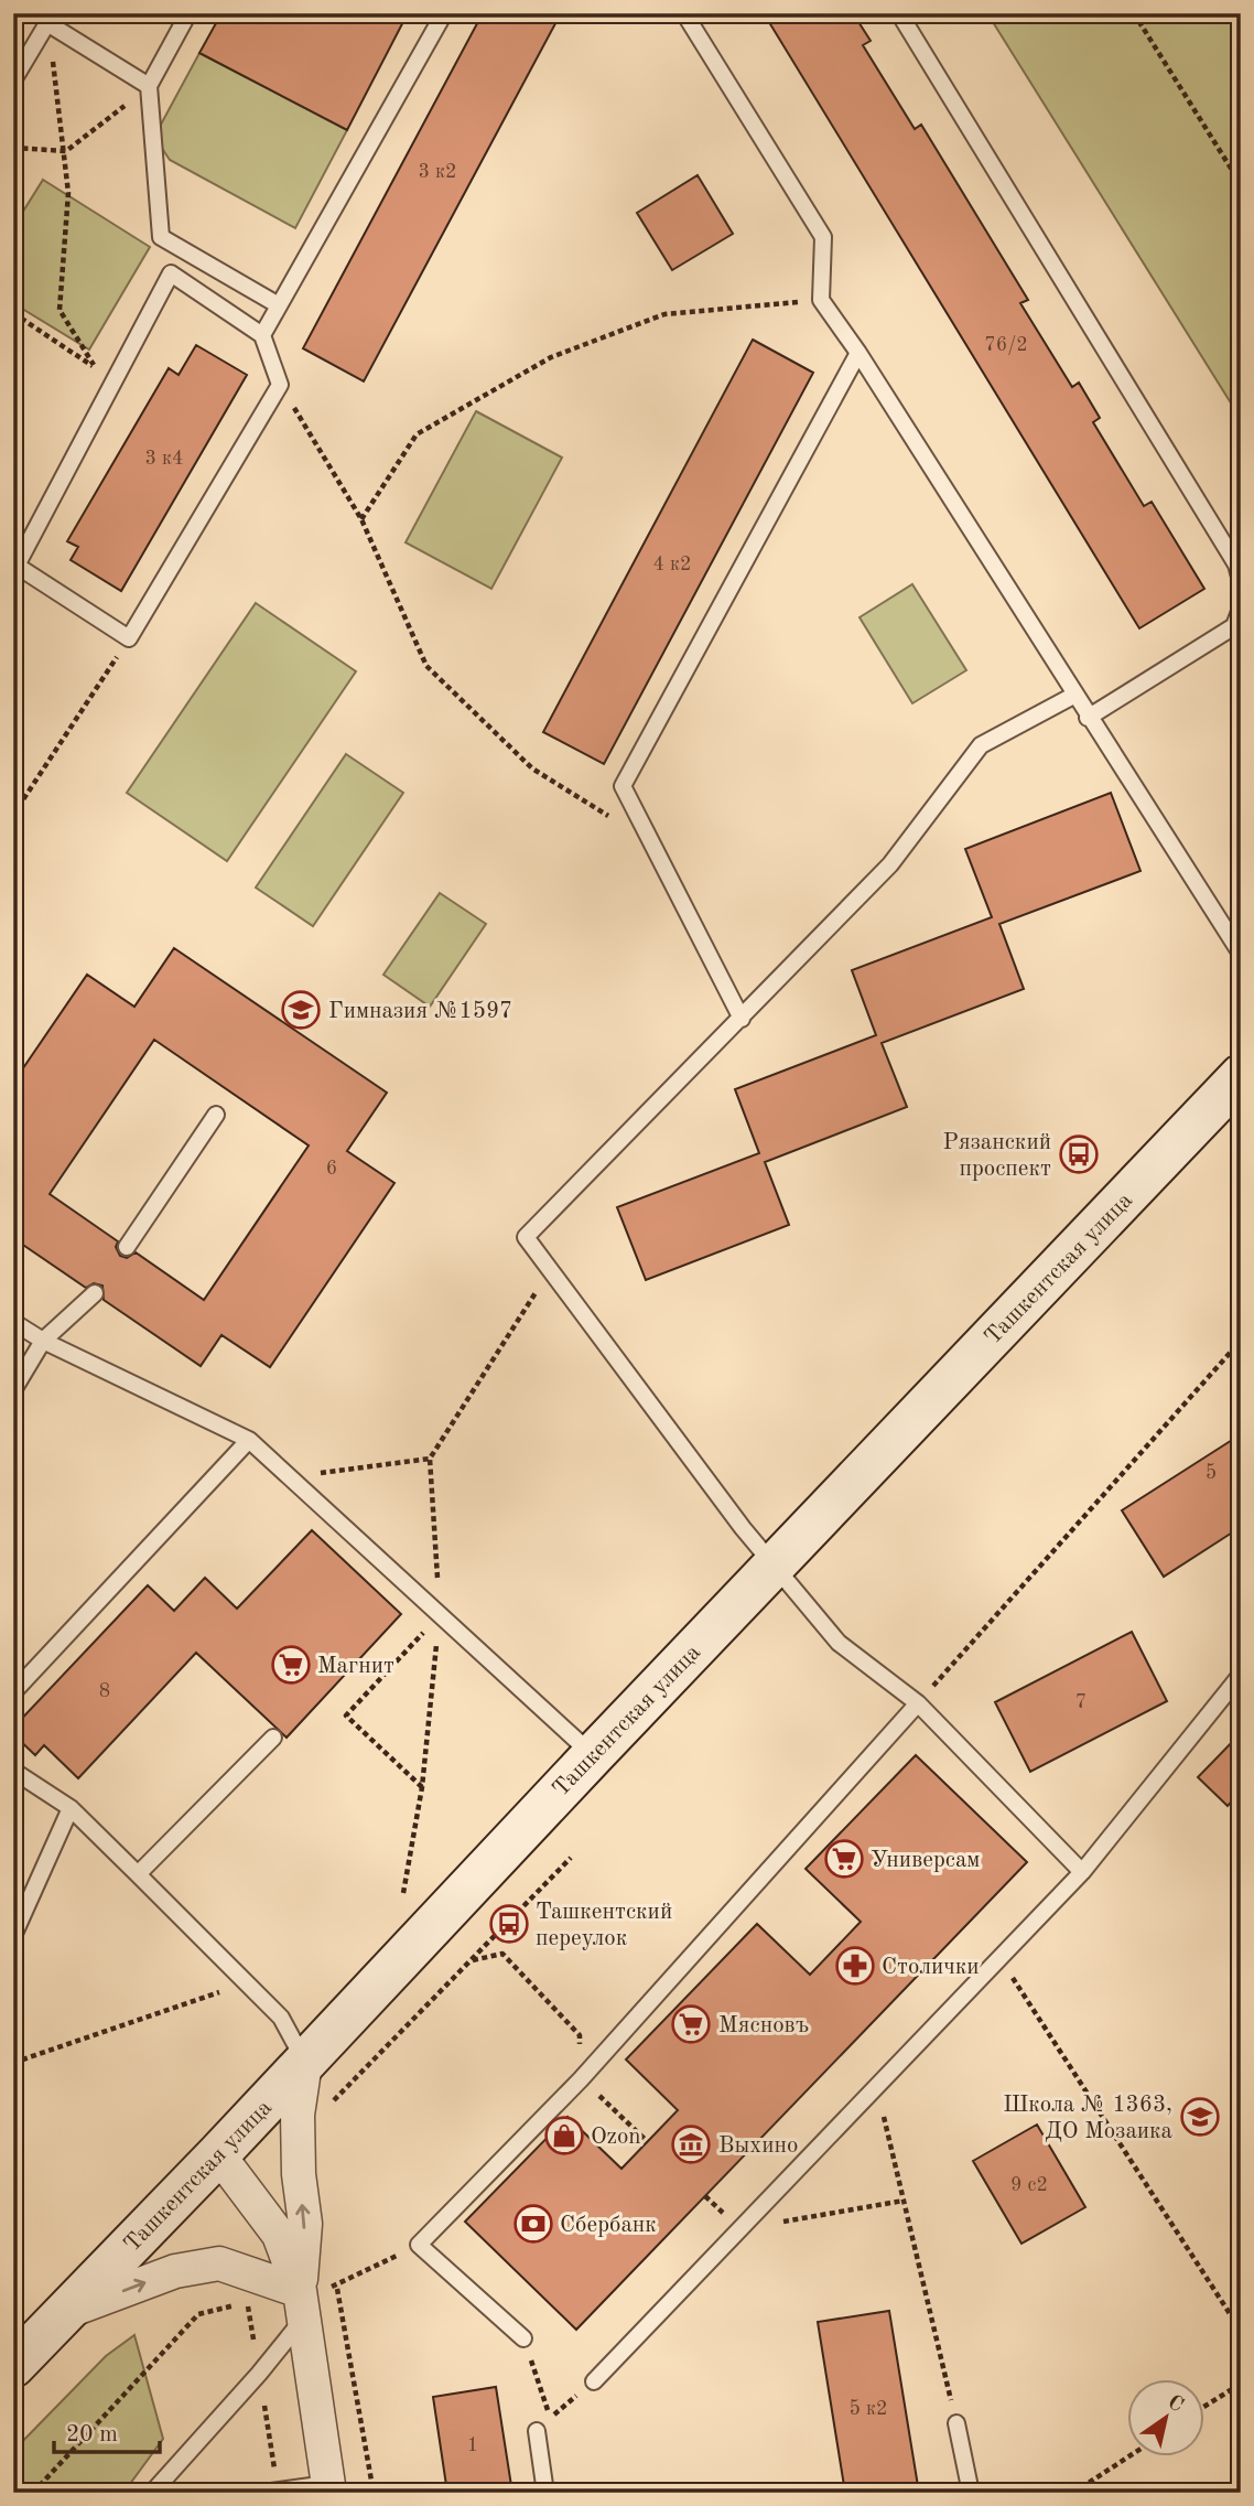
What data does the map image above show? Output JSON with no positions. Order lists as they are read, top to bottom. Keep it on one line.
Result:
{"streets":{"main road":["Ташкентская улица"]},"places":{"school or university":["Гимназия №1597","Школа № 1363, ДО Мозаика"],"bus stop":["Рязанский проспект","Ташкентский переулок"],"supermarket":["Магнит","Универсам","Мясновъ"],"pharmacy":["Столички"],"shop":["Ozon"],"museum":["Выхино"],"bank":["Сбербанк"]},"house_numbers":["3 к2","76/2","3 к4","4 к2","6","5","8","7","9 с2","5 к2","1"],"scale_bar":"20 m","north":"top right"}
